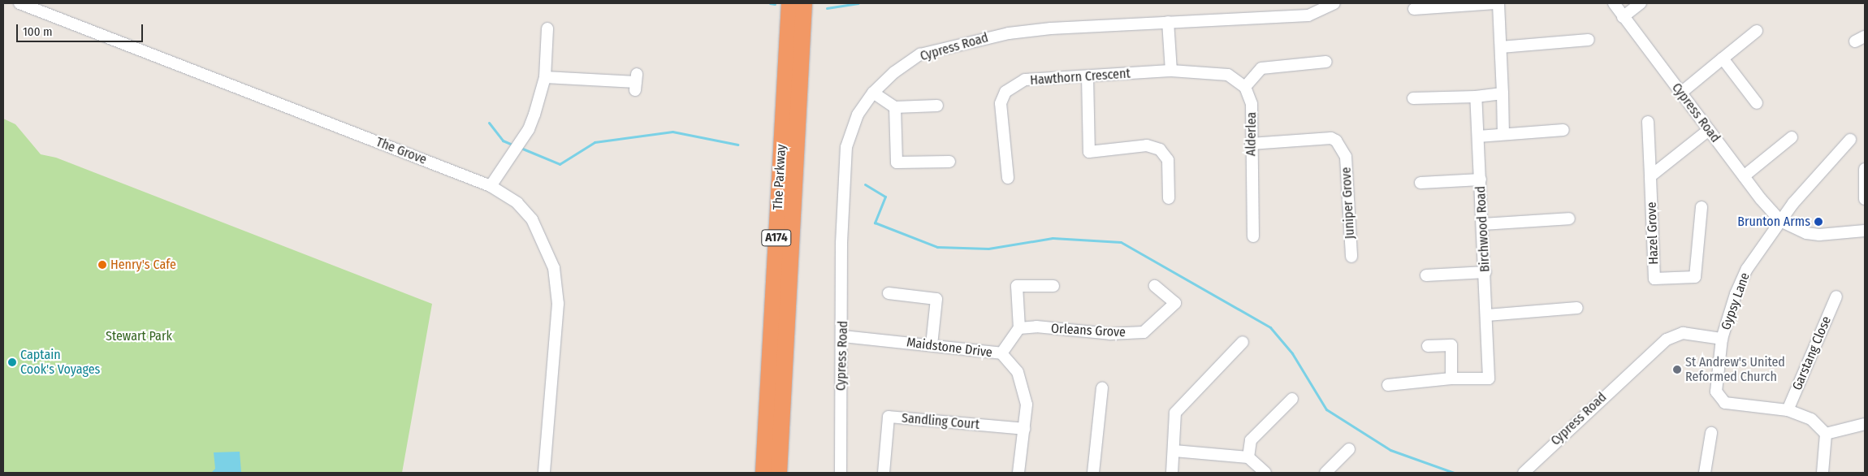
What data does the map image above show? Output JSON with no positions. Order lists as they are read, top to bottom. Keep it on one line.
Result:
{"streets":{"highway":["The Parkway","A174"],"street":["Cypress Road","Hawthorn Crescent","Alderlea","The Grove","Juniper Grove","Birchwood Road","Hazel Grove","Gypsy Lane","Orleans Grove","Maidstone Drive","Garstang Close","Sandling Court"]},"crossings":[["Cypress Road","Gypsy Lane"],["Cypress Road","Maidstone Drive"],["Alderlea","Juniper Grove"],["Gypsy Lane","Garstang Close"],["Maidstone Drive","Sandling Court"]],"parks":["Stewart Park"],"places":["Brunton Arms","Henry's Cafe","Captain Cook's Voyages","St Andrew's United Reformed Church"],"scale_bar":"100 m"}
